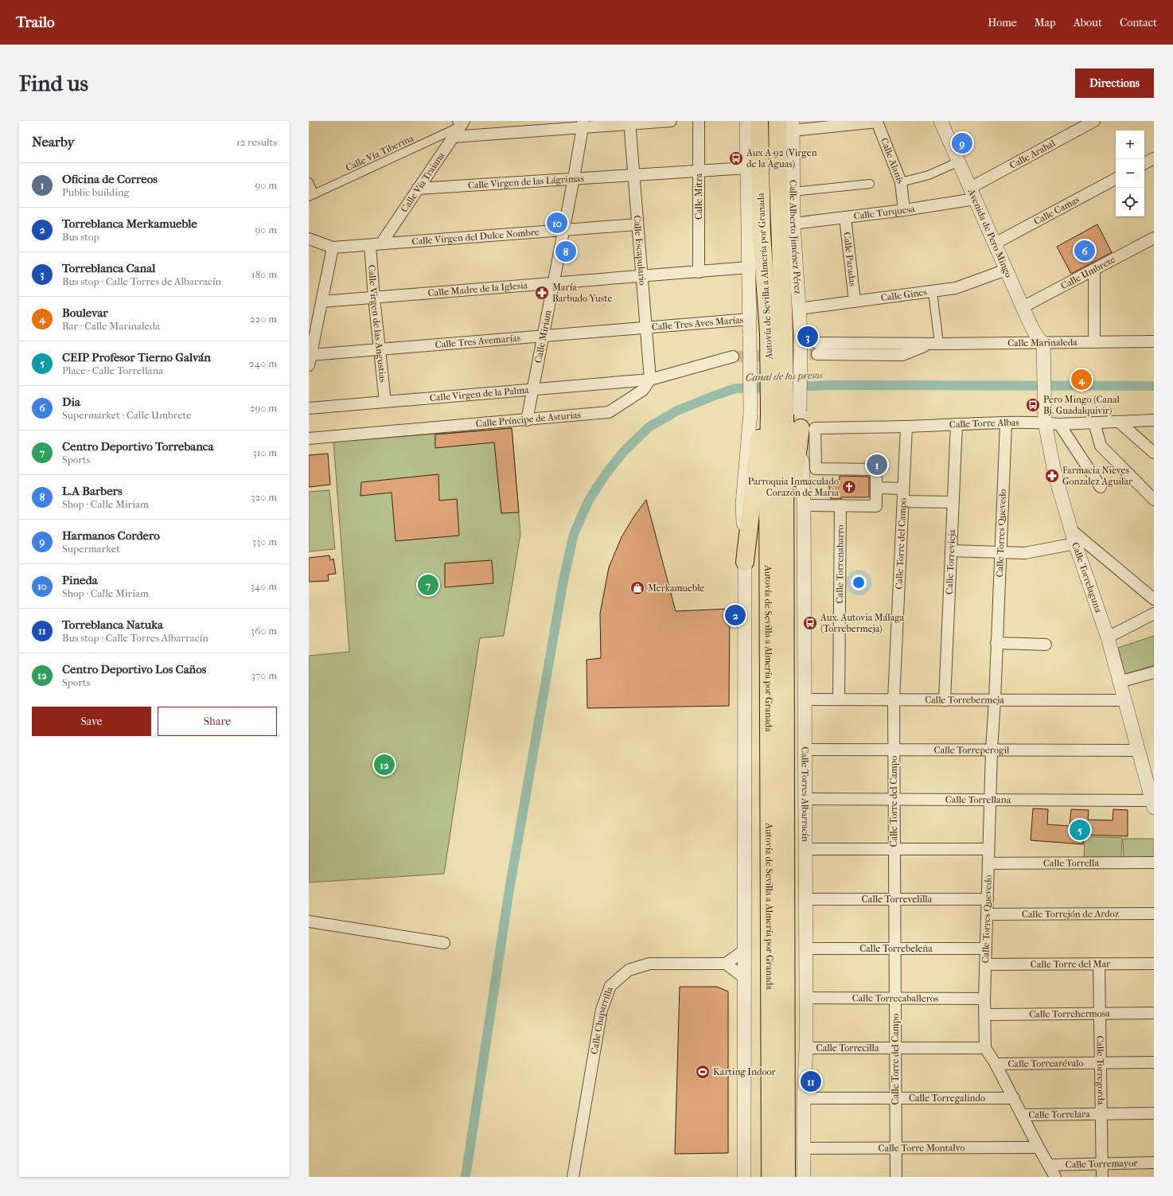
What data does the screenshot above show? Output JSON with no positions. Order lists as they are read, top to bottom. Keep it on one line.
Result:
{"streets":{"highway":["Autovía de Sevilla a Almería por Granada"],"street":["Calle Vía Tiberina","Calle Arahal","Calle Alanís","Calle Virgen de las Lágrimas","Calle Vía Traiana","Calle Mitra","Calle Camas","Calle Turquesa","Avenida de Pero Mingo","Calle Virgen del Dulce Nombre","Calle Alberto Jiménez Pérez","Calle Escapulario","Calle Paradas","Calle Umbrete","Calle Madre de la Iglesia","Calle Gines","Calle Virgen de las Angustias","Calle Tres Aves Marías","Calle Miriam","Calle Tres Avemarías","Calle Marinaleda","Calle Virgen de la Palma","Calle Príncipe de Asturias","Calle Torre Albas","Calle Torres Quevedo","Calle Torre del Campo","Calle Torrevieja","Calle Torrenaharro","Calle Torrelaguna","Calle Torrebermeja","Calle Torreperogil","Calle Torres Albarracín","Calle Torrellana","Calle Torrella","Calle Torrevelilla","Calle Torrejón de Ardoz","Calle Torrebeleña","Calle Torre del Mar","Calle Torrecaballeros","Calle Torrehermosa","Calle Chaparrilla","Calle Torrecilla","Calle Torrearévalo","Calle Torregorda","Calle Torregalindo","Calle Torrelara","Calle Torre Montalvo","Calle Torremayor"]},"crossings":[["Calle Vía Tiberina","Calle Vía Traiana"],["Calle Arahal","Calle Turquesa"],["Calle Arahal","Avenida de Pero Mingo"],["Calle Alanís","Calle Turquesa"],["Calle Alanís","Calle Alberto Jiménez Pérez"],["Calle Virgen de las Lágrimas","Calle Vía Traiana"],["Calle Virgen de las Lágrimas","Calle Mitra"],["Calle Virgen de las Lágrimas","Calle Escapulario"],["Calle Virgen de las Lágrimas","Calle Miriam"],["Calle Vía Traiana","Calle Virgen del Dulce Nombre"],["Calle Mitra","Calle Madre de la Iglesia"],["Calle Camas","Avenida de Pero Mingo"],["Calle Turquesa","Avenida de Pero Mingo"],["Calle Turquesa","Calle Alberto Jiménez Pérez"],["Calle Turquesa","Calle Paradas"],["Avenida de Pero Mingo","Calle Umbrete"],["Avenida de Pero Mingo","Calle Gines"],["Avenida de Pero Mingo","Calle Marinaleda"],["Avenida de Pero Mingo","Calle Torrelaguna"],["Calle Virgen del Dulce Nombre","Calle Escapulario"],["Calle Virgen del Dulce Nombre","Calle Virgen de las Angustias"],["Calle Virgen del Dulce Nombre","Calle Miriam"],["Calle Alberto Jiménez Pérez","Autovía de Sevilla a Almería por Granada"],["Calle Alberto Jiménez Pérez","Calle Gines"],["Calle Escapulario","Calle Madre de la Iglesia"],["Calle Escapulario","Calle Tres Aves Marías"],["Calle Escapulario","Calle Tres Avemarías"],["Calle Escapulario","Calle Virgen de la Palma"],["Calle Escapulario","Calle Príncipe de Asturias"],["Calle Paradas","Calle Gines"],["Autovía de Sevilla a Almería por Granada","Calle Torre Albas"],["Autovía de Sevilla a Almería por Granada","Calle Torres Albarracín"],["Calle Madre de la Iglesia","Calle Virgen de las Angustias"],["Calle Madre de la Iglesia","Calle Miriam"],["Calle Virgen de las Angustias","Calle Tres Avemarías"],["Calle Virgen de las Angustias","Calle Virgen de la Palma"],["Calle Tres Aves Marías","Calle Tres Avemarías"],["Calle Miriam","Calle Tres Avemarías"],["Calle Miriam","Calle Virgen de la Palma"],["Calle Miriam","Calle Príncipe de Asturias"],["Calle Marinaleda","Calle Torrelaguna"],["Calle Virgen de la Palma","Calle Príncipe de Asturias"],["Calle Torre Albas","Calle Torres Quevedo"],["Calle Torre Albas","Calle Torre del Campo"],["Calle Torre Albas","Calle Torrevieja"],["Calle Torre Albas","Calle Torrelaguna"],["Calle Torre Albas","Calle Torres Albarracín"],["Calle Torres Quevedo","Calle Torrebermeja"],["Calle Torres Quevedo","Calle Torreperogil"],["Calle Torres Quevedo","Calle Torrellana"],["Calle Torres Quevedo","Calle Torrella"],["Calle Torres Quevedo","Calle Torrevelilla"],["Calle Torres Quevedo","Calle Torrejón de Ardoz"],["Calle Torres Quevedo","Calle Torrebeleña"],["Calle Torres Quevedo","Calle Torre del Mar"],["Calle Torres Quevedo","Calle Torrecaballeros"],["Calle Torres Quevedo","Calle Torrehermosa"],["Calle Torres Quevedo","Calle Torrecilla"],["Calle Torre del Campo","Calle Torrebermeja"],["Calle Torre del Campo","Calle Torreperogil"],["Calle Torre del Campo","Calle Torrellana"],["Calle Torre del Campo","Calle Torrevelilla"],["Calle Torre del Campo","Calle Torrebeleña"],["Calle Torre del Campo","Calle Torrecaballeros"],["Calle Torre del Campo","Calle Torrecilla"],["Calle Torre del Campo","Calle Torregalindo"],["Calle Torre del Campo","Calle Torre Montalvo"],["Calle Torrevieja","Calle Torrebermeja"],["Calle Torrenaharro","Calle Torrebermeja"],["Calle Torrelaguna","Calle Torrebermeja"],["Calle Torrelaguna","Calle Torreperogil"],["Calle Torrelaguna","Calle Torrellana"],["Calle Torrebermeja","Calle Torres Albarracín"],["Calle Torreperogil","Calle Torres Albarracín"],["Calle Torres Albarracín","Calle Torrellana"],["Calle Torres Albarracín","Calle Torrevelilla"],["Calle Torres Albarracín","Calle Torrebeleña"],["Calle Torres Albarracín","Calle Torrecaballeros"],["Calle Torres Albarracín","Calle Torrecilla"],["Calle Torres Albarracín","Calle Torregalindo"],["Calle Torres Albarracín","Calle Torre Montalvo"],["Calle Torre del Mar","Calle Torregorda"],["Calle Torrehermosa","Calle Torregorda"],["Calle Torrearévalo","Calle Torregorda"],["Calle Torregorda","Calle Torrelara"],["Calle Torregorda","Calle Torremayor"]],"water":["Canal de los presos"],"places":{"bus stop":["Aux A-92 (Virgen de la Aguas)","Pero Mingo (Canal Bj. Guadalquivir)","Aux. Autovia Málaga (Torrebermeja)"],"pharmacy":["María Barbudo Yuste","Farmacia Nieves Gonzalez Aguilar"],"church":["Parroquia Inmaculado Corazón de Maria"],"shop":["Merkamueble"],"sports":["Karting Indoor"]},"page":{"header":"Trailo","nav":["Home","Map","About","Contact"],"buttons":["Directions",["Save","Share"]],"title":"Find us","heading":["Nearby","12 results"],"map_buttons":["+","−"],"pins":["9","10","6","8","3","4","1","7","2","12","5","11"],"list":[{"mark":"1","name":"Oficina de Correos","note":"Public building","value":"90 m"},{"mark":"2","name":"Torreblanca Merkamueble","note":"Bus stop","value":"90 m"},{"mark":"3","name":"Torreblanca Canal","note":"Bus stop · Calle Torres de Albarracín","value":"180 m"},{"mark":"4","name":"Boulevar","note":"Bar · Calle Marinaleda","value":"220 m"},{"mark":"5","name":"CEIP Profesor Tierno Galván","note":"Place · Calle Torrellana","value":"240 m"},{"mark":"6","name":"Dia","note":"Supermarket · Calle Umbrete","value":"290 m"},{"mark":"7","name":"Centro Deportivo Torrebanca","note":"Sports","value":"310 m"},{"mark":"8","name":"L.A Barbers","note":"Shop · Calle Miriam","value":"320 m"},{"mark":"9","name":"Harmanos Cordero","note":"Supermarket","value":"330 m"},{"mark":"10","name":"Pineda","note":"Shop · Calle Miriam","value":"340 m"},{"mark":"11","name":"Torreblanca Natuka","note":"Bus stop · Calle Torres Albarracín","value":"360 m"},{"mark":"12","name":"Centro Deportivo Los Caños","note":"Sports","value":"370 m"}]}}
